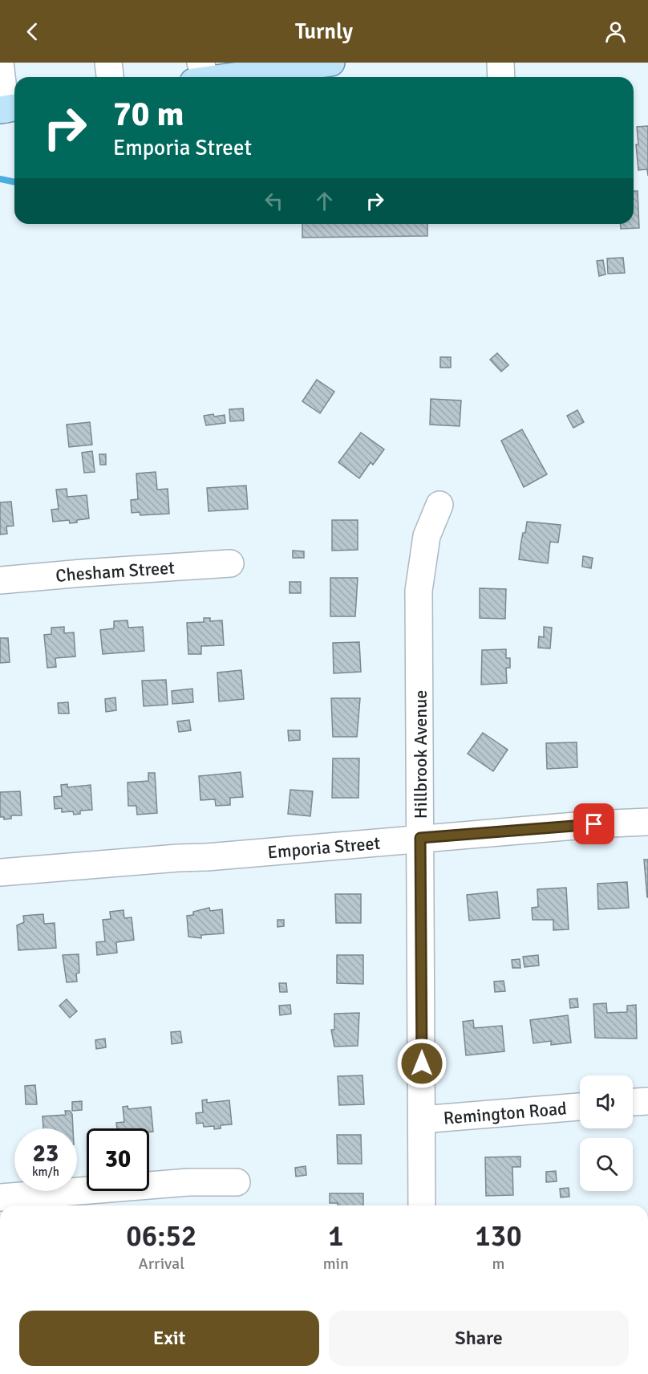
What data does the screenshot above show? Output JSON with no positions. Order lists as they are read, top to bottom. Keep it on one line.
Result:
{"streets":{"street":["Chesham Street","Hillbrook Avenue","Emporia Street","Remington Road"]},"crossings":[["Hillbrook Avenue","Emporia Street"],["Hillbrook Avenue","Remington Road"]],"page":{"header":"Turnly","turn":["70 m","Emporia Street"],"speed":"23 km/h","limit":"30","eta":["06:52","Arrival","1","min","130","m"],"buttons":["Exit","Share"]}}
